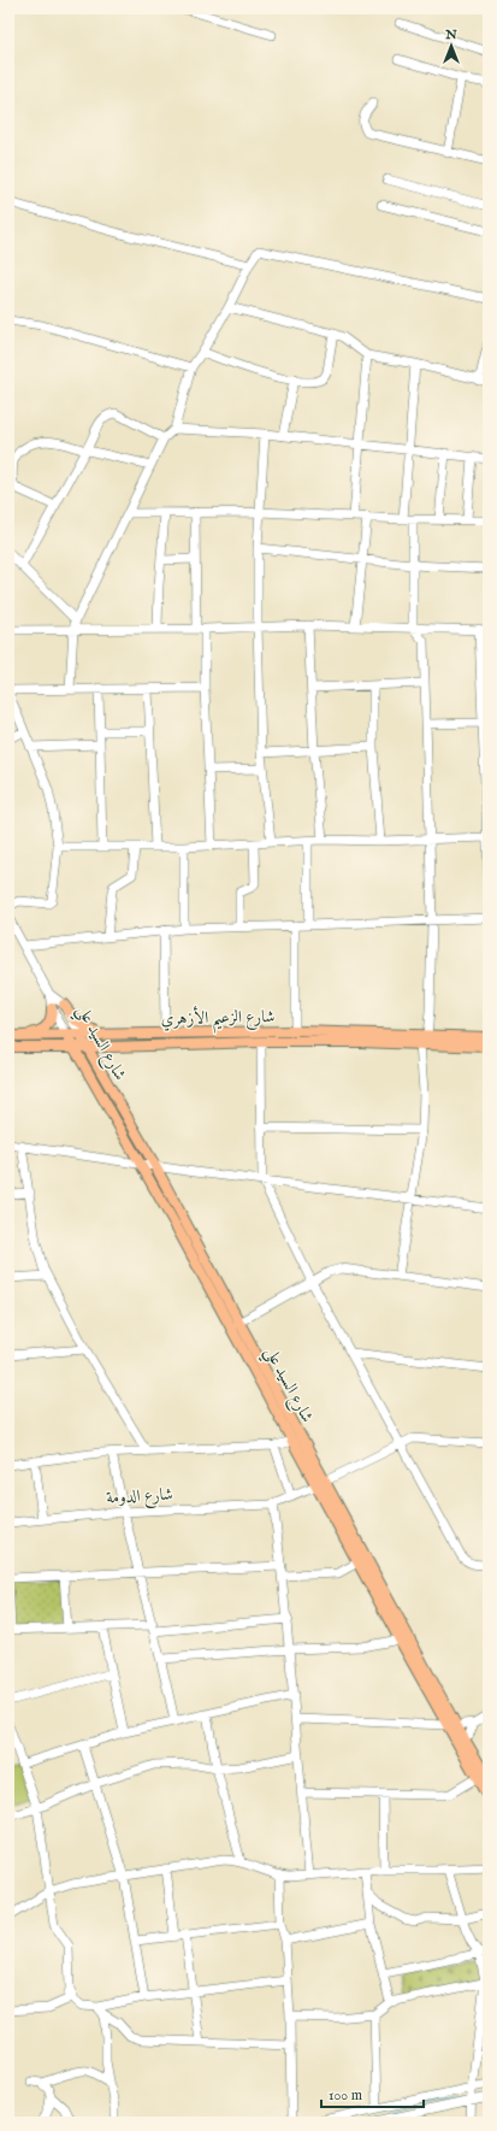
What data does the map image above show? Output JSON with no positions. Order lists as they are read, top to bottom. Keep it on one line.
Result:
{"streets":{"main road":["شارع الزعيم الأزهري","شارع السيد علي"],"street":["شارع الدومة"]},"crossings":[["شارع الزعيم الأزهري","شارع السيد علي"],["شارع السيد علي","شارع الدومة"]],"scale_bar":"100 m","north":"top"}
